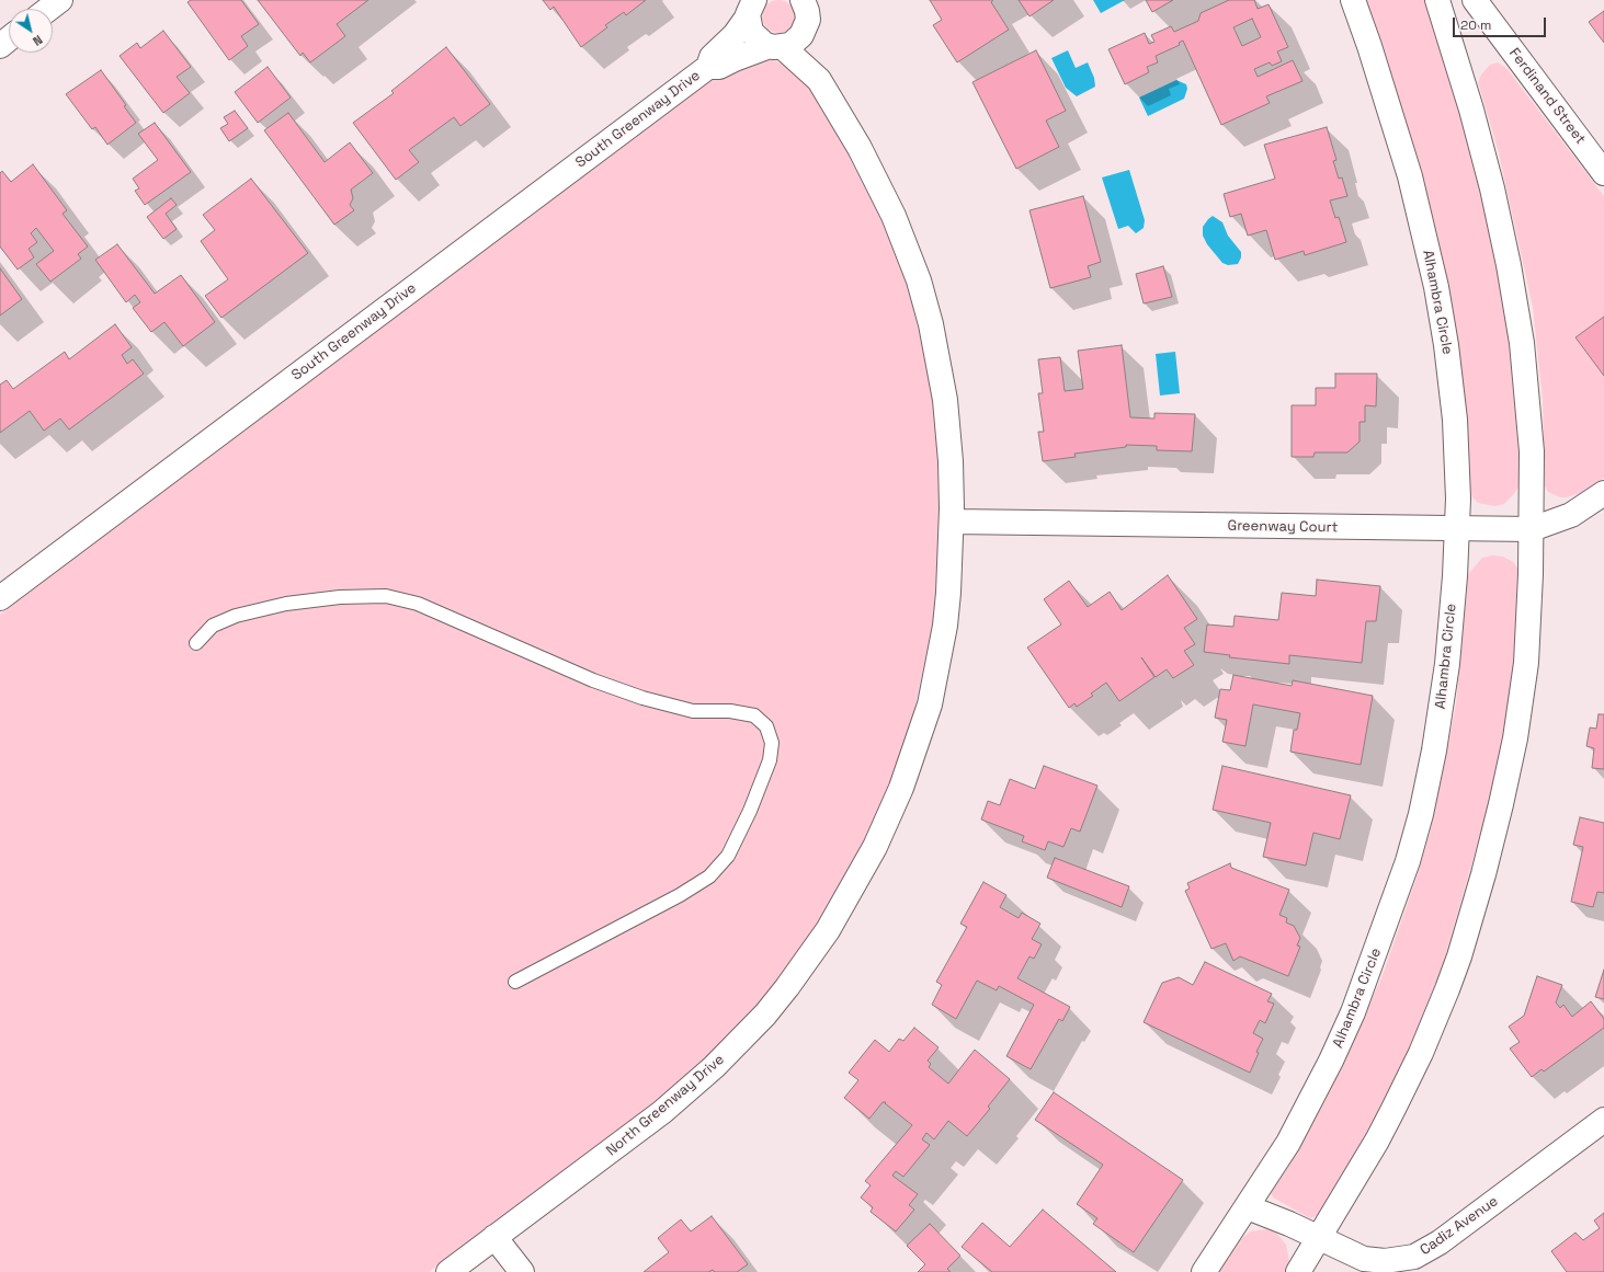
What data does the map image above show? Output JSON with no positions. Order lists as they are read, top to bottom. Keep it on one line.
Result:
{"streets":{"street":["Ferdinand Street","South Greenway Drive","Alhambra Circle","Greenway Court","North Greenway Drive","Cadiz Avenue"]},"crossings":[["South Greenway Drive","North Greenway Drive"],["Alhambra Circle","Greenway Court"],["Alhambra Circle","Cadiz Avenue"],["Greenway Court","North Greenway Drive"]],"scale_bar":"20 m","north":"bottom right"}
